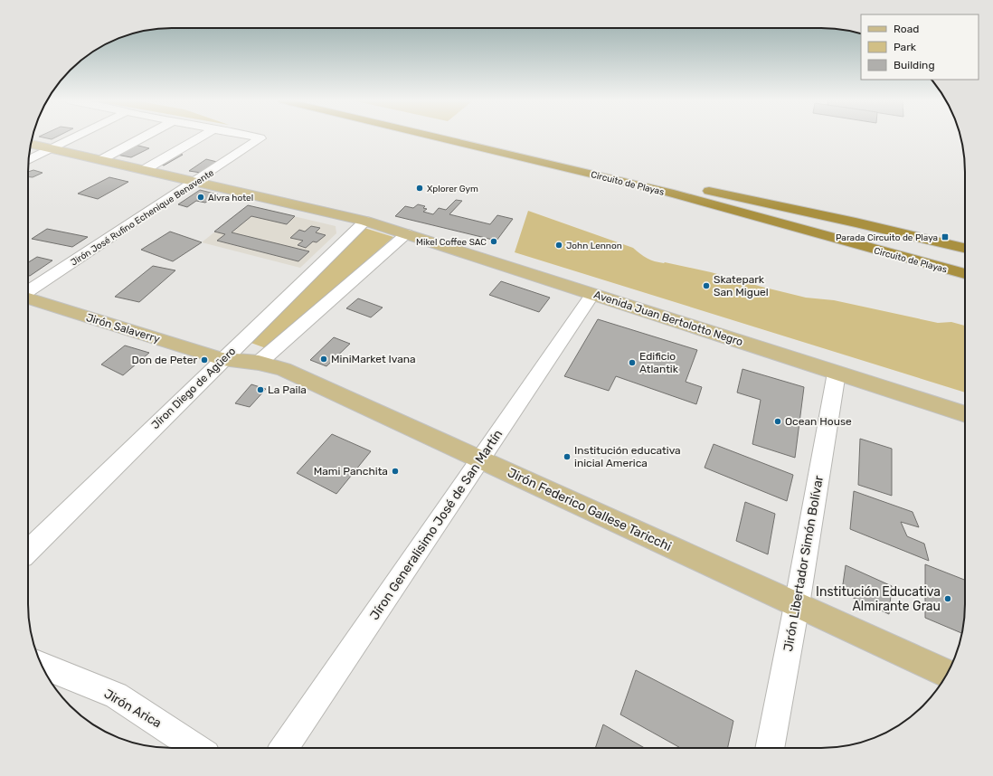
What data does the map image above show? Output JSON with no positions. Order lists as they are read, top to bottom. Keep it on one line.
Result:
{"streets":{"highway":["Circuito de Playas"],"main road":["Avenida Juan Bertolotto Negro","Jirón Salaverry","Jirón Federico Gallese Taricchi"],"street":["Jirón José Rufino Echenique Benavente","Jíron Diego de Agüero","Jíron Generalisimo José de San Martín","Jirón Libertador Simón Bolívar","Jirón Arica"]},"crossings":[["Jirón José Rufino Echenique Benavente","Avenida Juan Bertolotto Negro"],["Avenida Juan Bertolotto Negro","Jíron Diego de Agüero"],["Avenida Juan Bertolotto Negro","Jíron Generalisimo José de San Martín"],["Avenida Juan Bertolotto Negro","Jirón Libertador Simón Bolívar"],["Jirón Salaverry","Jíron Diego de Agüero"],["Jirón Salaverry","Jirón Federico Gallese Taricchi"],["Jíron Diego de Agüero","Jirón Federico Gallese Taricchi"],["Jirón Federico Gallese Taricchi","Jíron Generalisimo José de San Martín"],["Jirón Federico Gallese Taricchi","Jirón Libertador Simón Bolívar"]],"places":{"other":["Xplorer Gym","Alvra hotel","Mikel Coffee SAC","John Lennon","Skatepark San Miguel","MiniMarket Ivana","Don de Peter","Edificio Atlantik","La Paila","Ocean House","Institución educativa inicial America","Mami Panchita","Institución Educativa Almirante Grau"],"transit":["Parada Circuito de Playa"]},"legend":["Road","Park","Building"]}
